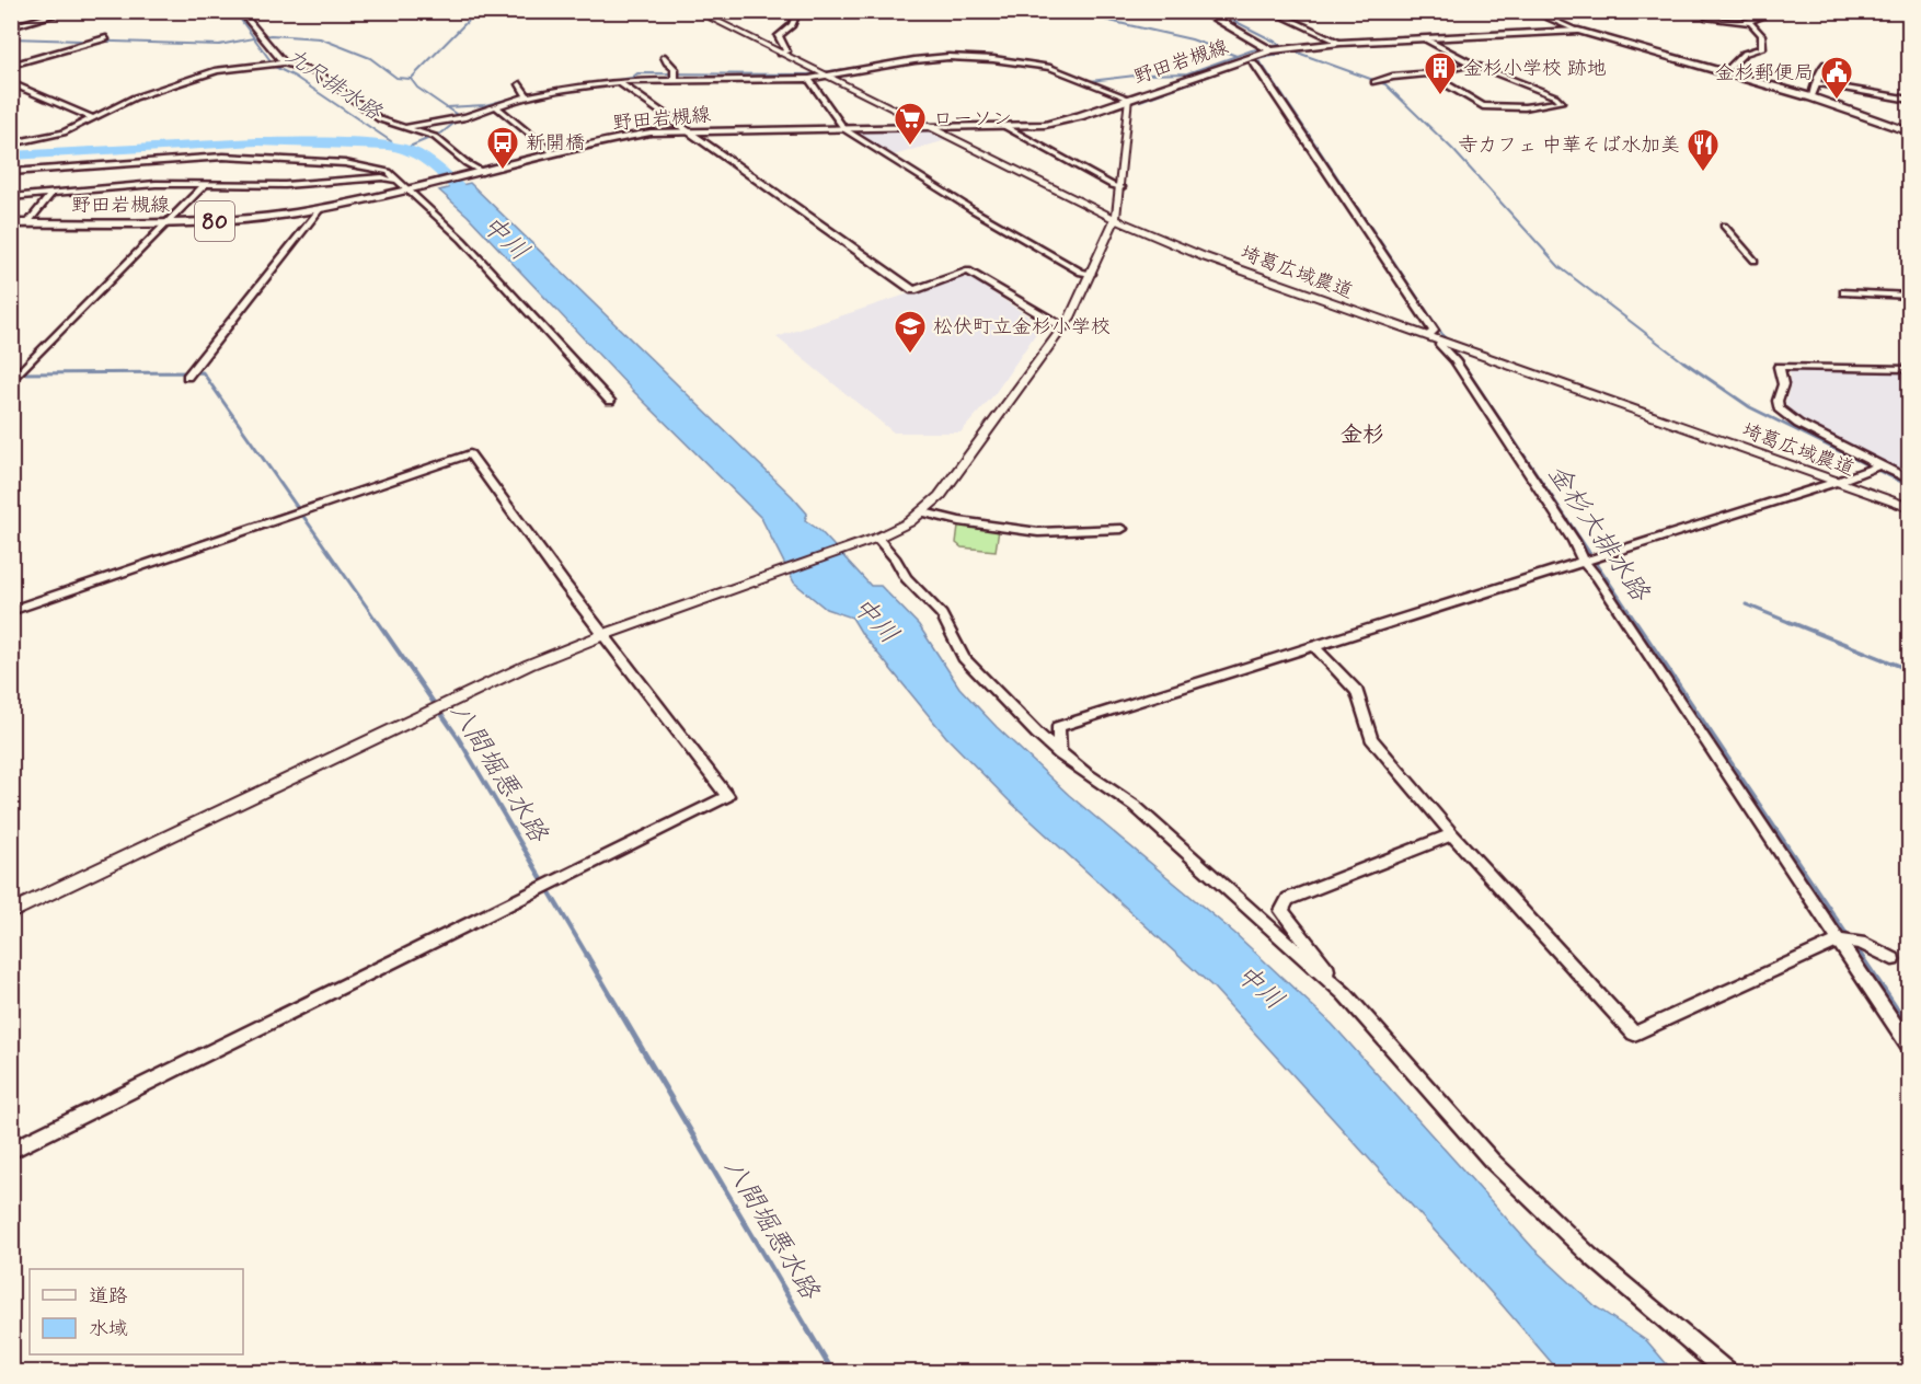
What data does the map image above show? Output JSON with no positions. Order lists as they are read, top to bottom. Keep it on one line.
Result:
{"streets":{"main road":["野田岩槻線","80"],"street":["埼葛広域農道"]},"crossings":[["野田岩槻線","埼葛広域農道"]],"districts":["金杉"],"water":["九尺排水路","中川","金杉大排水路","八間堀悪水路"],"places":{"building":["金杉小学校 跡地"],"public building":["金杉郵便局"],"supermarket":["ローソン"],"bus stop":["新開橋"],"restaurant":["寺カフェ 中華そば水加美"],"school or university":["松伏町立金杉小学校"]},"legend":["道路","水域"]}
